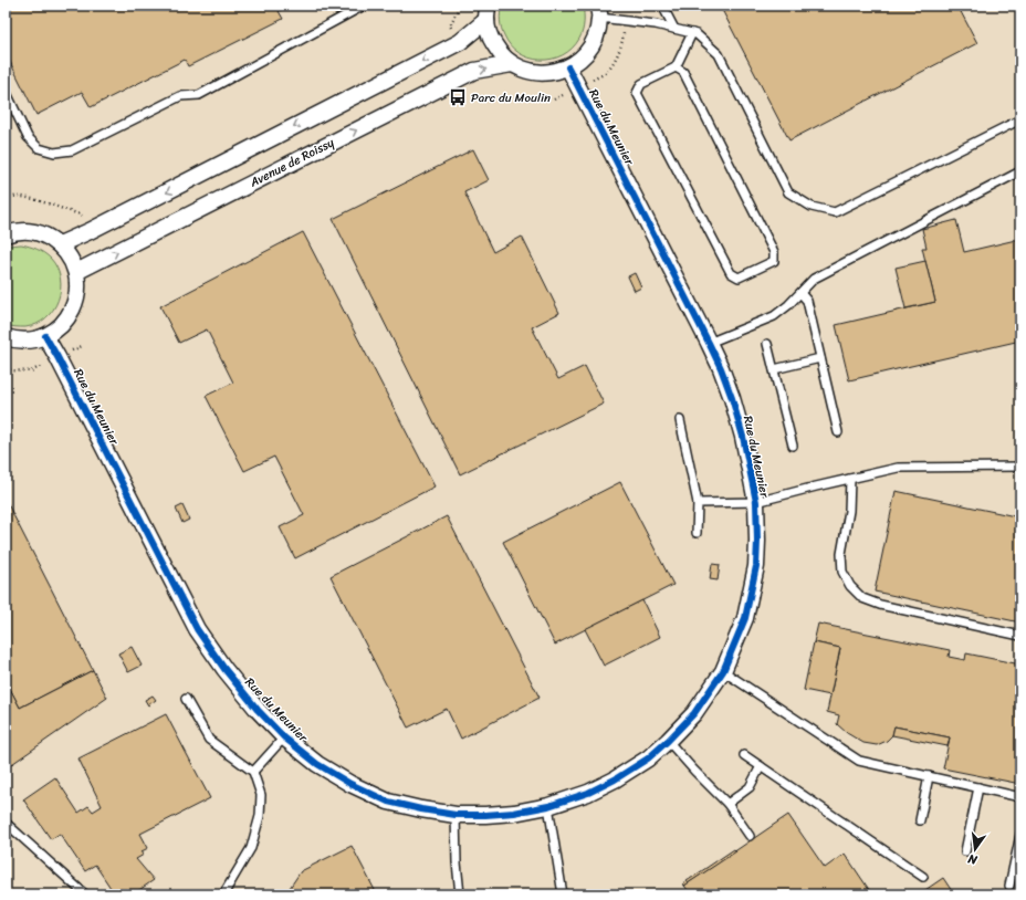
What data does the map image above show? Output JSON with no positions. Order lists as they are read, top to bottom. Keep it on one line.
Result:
{"streets":{"street":["Rue du Meunier","Avenue de Roissy"]},"places":{"bus stop":["Parc du Moulin"]},"north":"bottom"}
